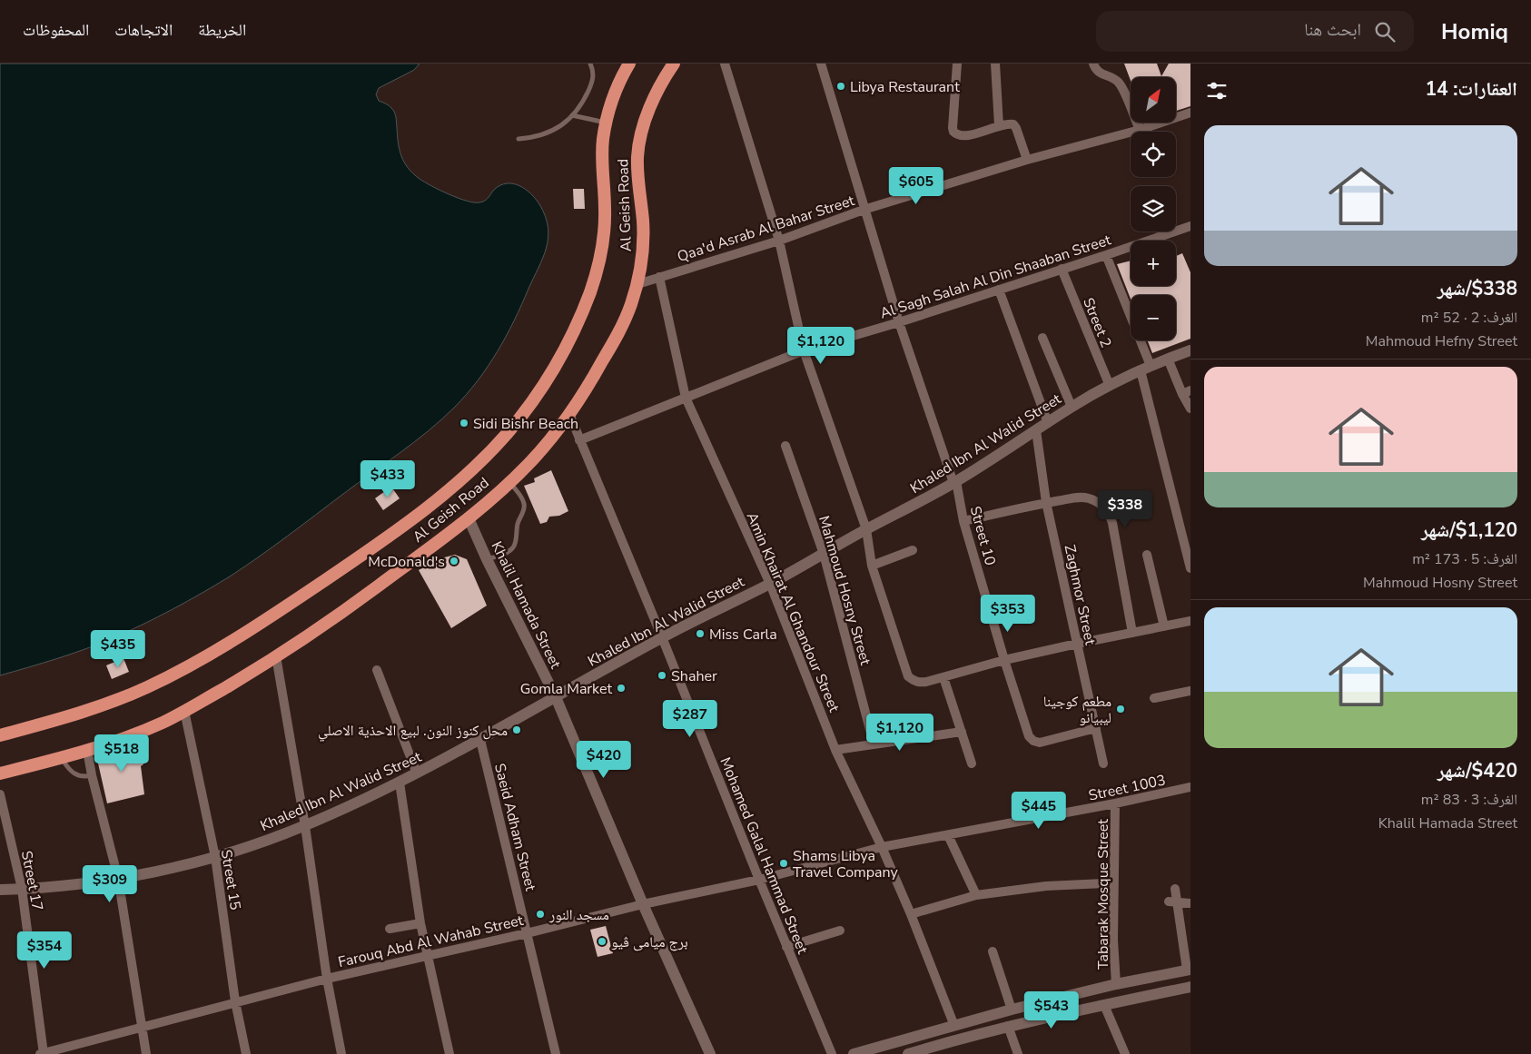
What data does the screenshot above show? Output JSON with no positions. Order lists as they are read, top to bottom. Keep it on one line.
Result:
{"streets":{"highway":["Al Geish Road"],"street":["Qaa'd Asrab Al Bahar Street","Al Sagh Salah Al Din Shaaban Street","Street 2","Khaled Ibn Al Walid Street","Street 10","Mahmoud Hosny Street","Zaghmor Street","Khalil Hamada Street","Amin Khairat Al Ghandour Street","Street 1003","Saeid Adham Street","Mohamed Galal Hammad Street","Street 15","Street 17","Tabarak Mosque Street","Farouq Abd Al Wahab Street"]},"crossings":[["Al Geish Road","Qaa'd Asrab Al Bahar Street"],["Al Geish Road","Khalil Hamada Street"],["Al Geish Road","Mohamed Galal Hammad Street"],["Al Geish Road","Street 15"],["Qaa'd Asrab Al Bahar Street","Street 10"],["Qaa'd Asrab Al Bahar Street","Amin Khairat Al Ghandour Street"],["Al Sagh Salah Al Din Shaaban Street","Street 2"],["Al Sagh Salah Al Din Shaaban Street","Street 10"],["Al Sagh Salah Al Din Shaaban Street","Amin Khairat Al Ghandour Street"],["Al Sagh Salah Al Din Shaaban Street","Mohamed Galal Hammad Street"],["Street 2","Khaled Ibn Al Walid Street"],["Khaled Ibn Al Walid Street","Street 10"],["Khaled Ibn Al Walid Street","Mahmoud Hosny Street"],["Khaled Ibn Al Walid Street","Zaghmor Street"],["Khaled Ibn Al Walid Street","Khalil Hamada Street"],["Khaled Ibn Al Walid Street","Amin Khairat Al Ghandour Street"],["Khaled Ibn Al Walid Street","Saeid Adham Street"],["Khaled Ibn Al Walid Street","Mohamed Galal Hammad Street"],["Khaled Ibn Al Walid Street","Street 15"],["Khaled Ibn Al Walid Street","Street 17"],["Street 10","Zaghmor Street"],["Khalil Hamada Street","Farouq Abd Al Wahab Street"],["Amin Khairat Al Ghandour Street","Street 1003"],["Amin Khairat Al Ghandour Street","Farouq Abd Al Wahab Street"],["Street 1003","Tabarak Mosque Street"],["Street 1003","Farouq Abd Al Wahab Street"],["Saeid Adham Street","Farouq Abd Al Wahab Street"],["Mohamed Galal Hammad Street","Farouq Abd Al Wahab Street"],["Street 15","Farouq Abd Al Wahab Street"],["Street 17","Farouq Abd Al Wahab Street"]],"places":["Libya Restaurant","Sidi Bishr Beach","McDonald's","Miss Carla","Shaher","Gomla Market","مطعم كوجينا ليبيانو","محل كنوز النون. لبيع الاحذية الاصلي","Shams Libya Travel Company","مسجد النور","برج ميامى ڤيو"],"north":"top right","page":{"header":"Homiq","search":"ابحث هنا","nav":["الخريطة","الاتجاهات","المحفوظات"],"heading":"العقارات: 14","map_buttons":["+","−"],"list":[{"name":"$338/شهر","note":"الغرف: 2 · 52 m² · Mahmoud Hefny Street"},{"name":"$1,120/شهر","note":"الغرف: 5 · 173 m² · Mahmoud Hosny Street"},{"name":"$420/شهر","note":"الغرف: 3 · 83 m² · Khalil Hamada Street"}],"price":["$605","$1,120","$433","$338","$353","$435","$287","$1,120","$518","$420","$445","$309","$354","$543"]}}
